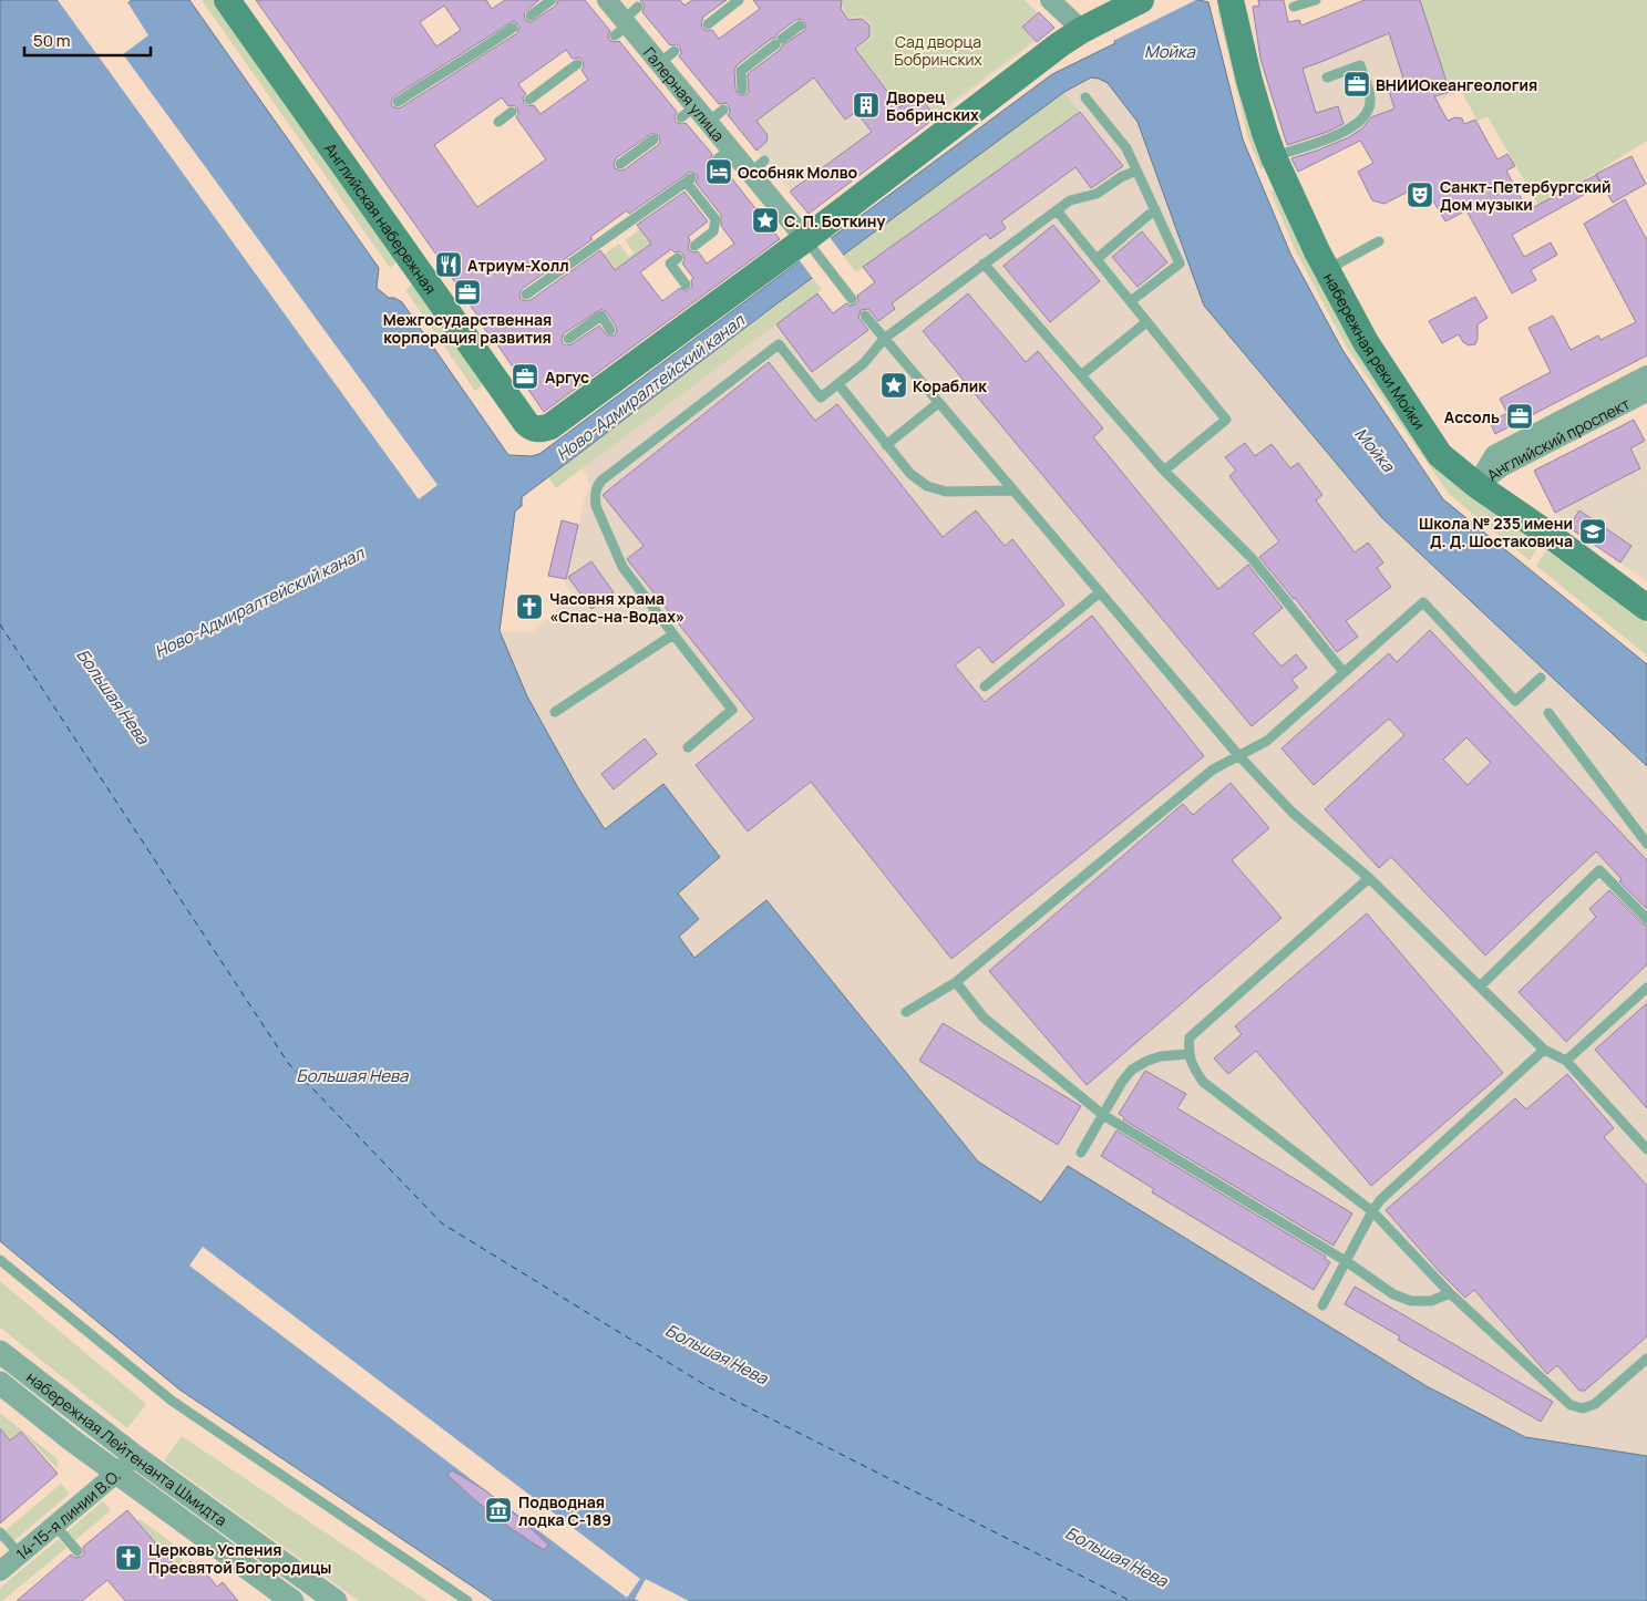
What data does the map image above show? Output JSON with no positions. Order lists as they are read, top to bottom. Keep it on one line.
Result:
{"streets":{"main road":["Английская набережная","набережная реки Мойки"],"street":["Галерная улица","Английский проспект","набережная Лейтенанта Шмидта","14-15-я линии В.О."]},"crossings":[["Галерная улица","Английская набережная"],["набережная реки Мойки","Английский проспект"],["набережная Лейтенанта Шмидта","14-15-я линии В.О."]],"water":["Мойка","Ново-Адмиралтейский канал","Большая Нева"],"parks":["Сад дворца Бобринских"],"places":{"office":["ВНИИОкеангеология","Межгосударственная корпорация развития","Аргус","Ассоль"],"building":["Дворец Бобринских"],"hotel":["Особняк Молво"],"theatre":["Санкт-Петербургский Дом музыки"],"place":["С. П. Боткину","Кораблик"],"restaurant":["Атриум-Холл"],"school or university":["Школа № 235 имени Д. Д. Шостаковича"],"church":["Часовня храма «Спас-на-Водах»","Церковь Успения Пресвятой Богородицы"],"museum":["Подводная лодка С-189"]},"scale_bar":"50 m"}
